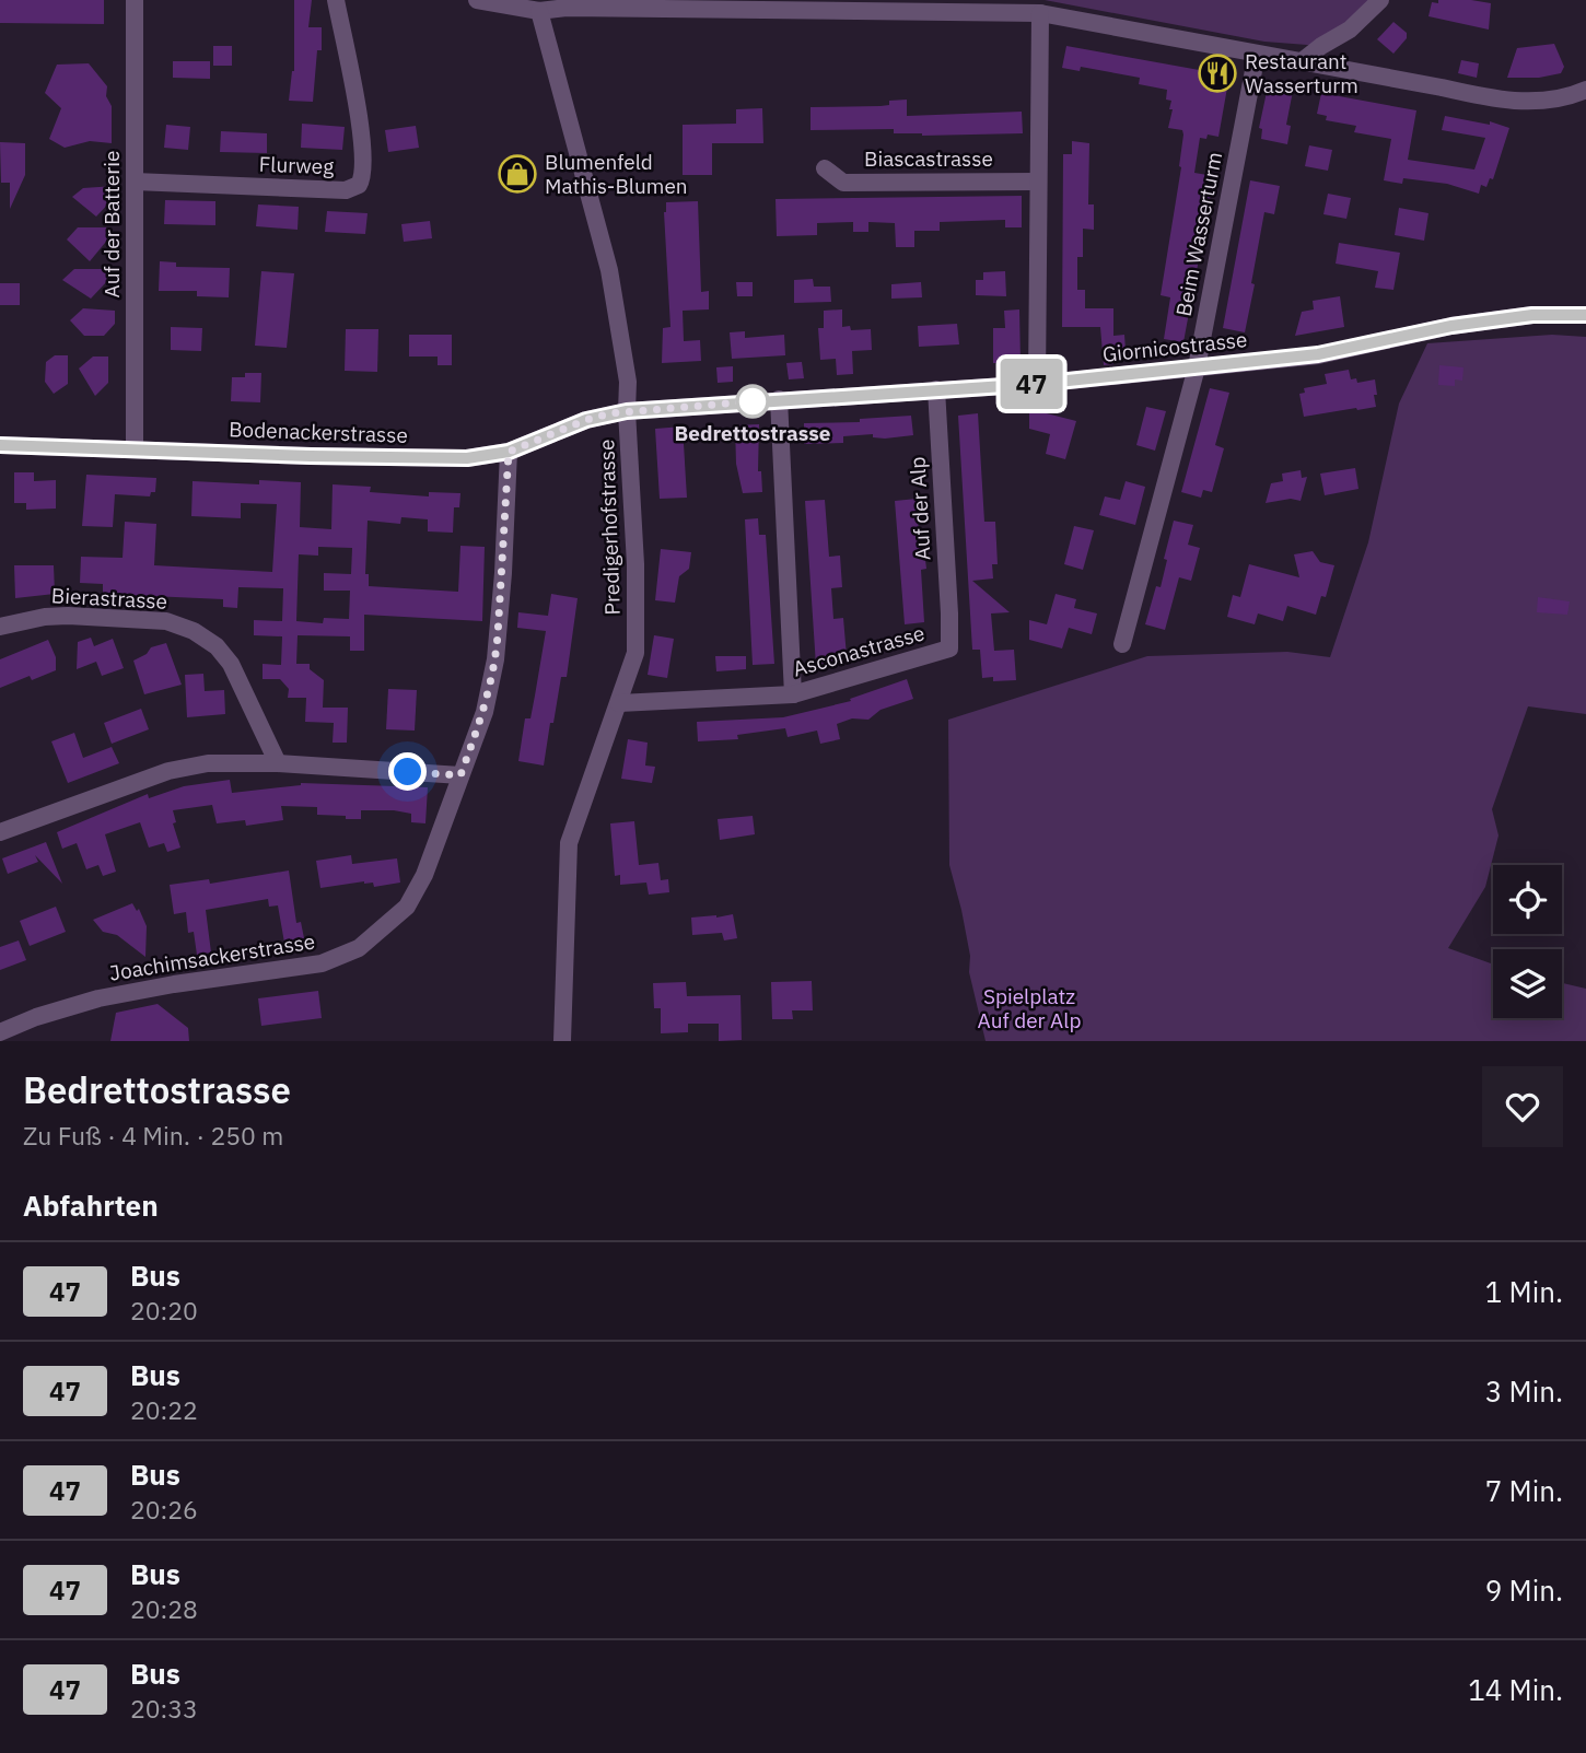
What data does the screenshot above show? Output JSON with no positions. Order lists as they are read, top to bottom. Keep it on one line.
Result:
{"streets":{"street":["Biascastrasse","Flurweg","Auf der Batterie","Beim Wasserturm","Giornicostrasse","Bodenackerstrasse","Auf der Alp","Predigerhofstrasse","Bierastrasse","Asconastrasse","Joachimsackerstrasse"]},"crossings":[["Flurweg","Auf der Batterie"],["Auf der Batterie","Bodenackerstrasse"],["Beim Wasserturm","Giornicostrasse"],["Giornicostrasse","Bodenackerstrasse"],["Giornicostrasse","Auf der Alp"],["Giornicostrasse","Predigerhofstrasse"],["Bodenackerstrasse","Predigerhofstrasse"],["Bodenackerstrasse","Joachimsackerstrasse"],["Auf der Alp","Asconastrasse"],["Predigerhofstrasse","Asconastrasse"]],"parks":["Spielplatz Auf der Alp"],"places":{"restaurant":["Restaurant Wasserturm"],"shop":["Blumenfeld Mathis-Blumen"],"other":["Bedrettostrasse"]},"lines":["bus line 47"],"page":{"on_map":"47","heading":[["Bedrettostrasse","Zu Fuß · 4 Min. · 250 m"],"Abfahrten"],"list":[{"mark":"47","name":"Bus","note":"20:20","value":"1 Min."},{"mark":"47","name":"Bus","note":"20:22","value":"3 Min."},{"mark":"47","name":"Bus","note":"20:26","value":"7 Min."},{"mark":"47","name":"Bus","note":"20:28","value":"9 Min."},{"mark":"47","name":"Bus","note":"20:33","value":"14 Min."}]}}
